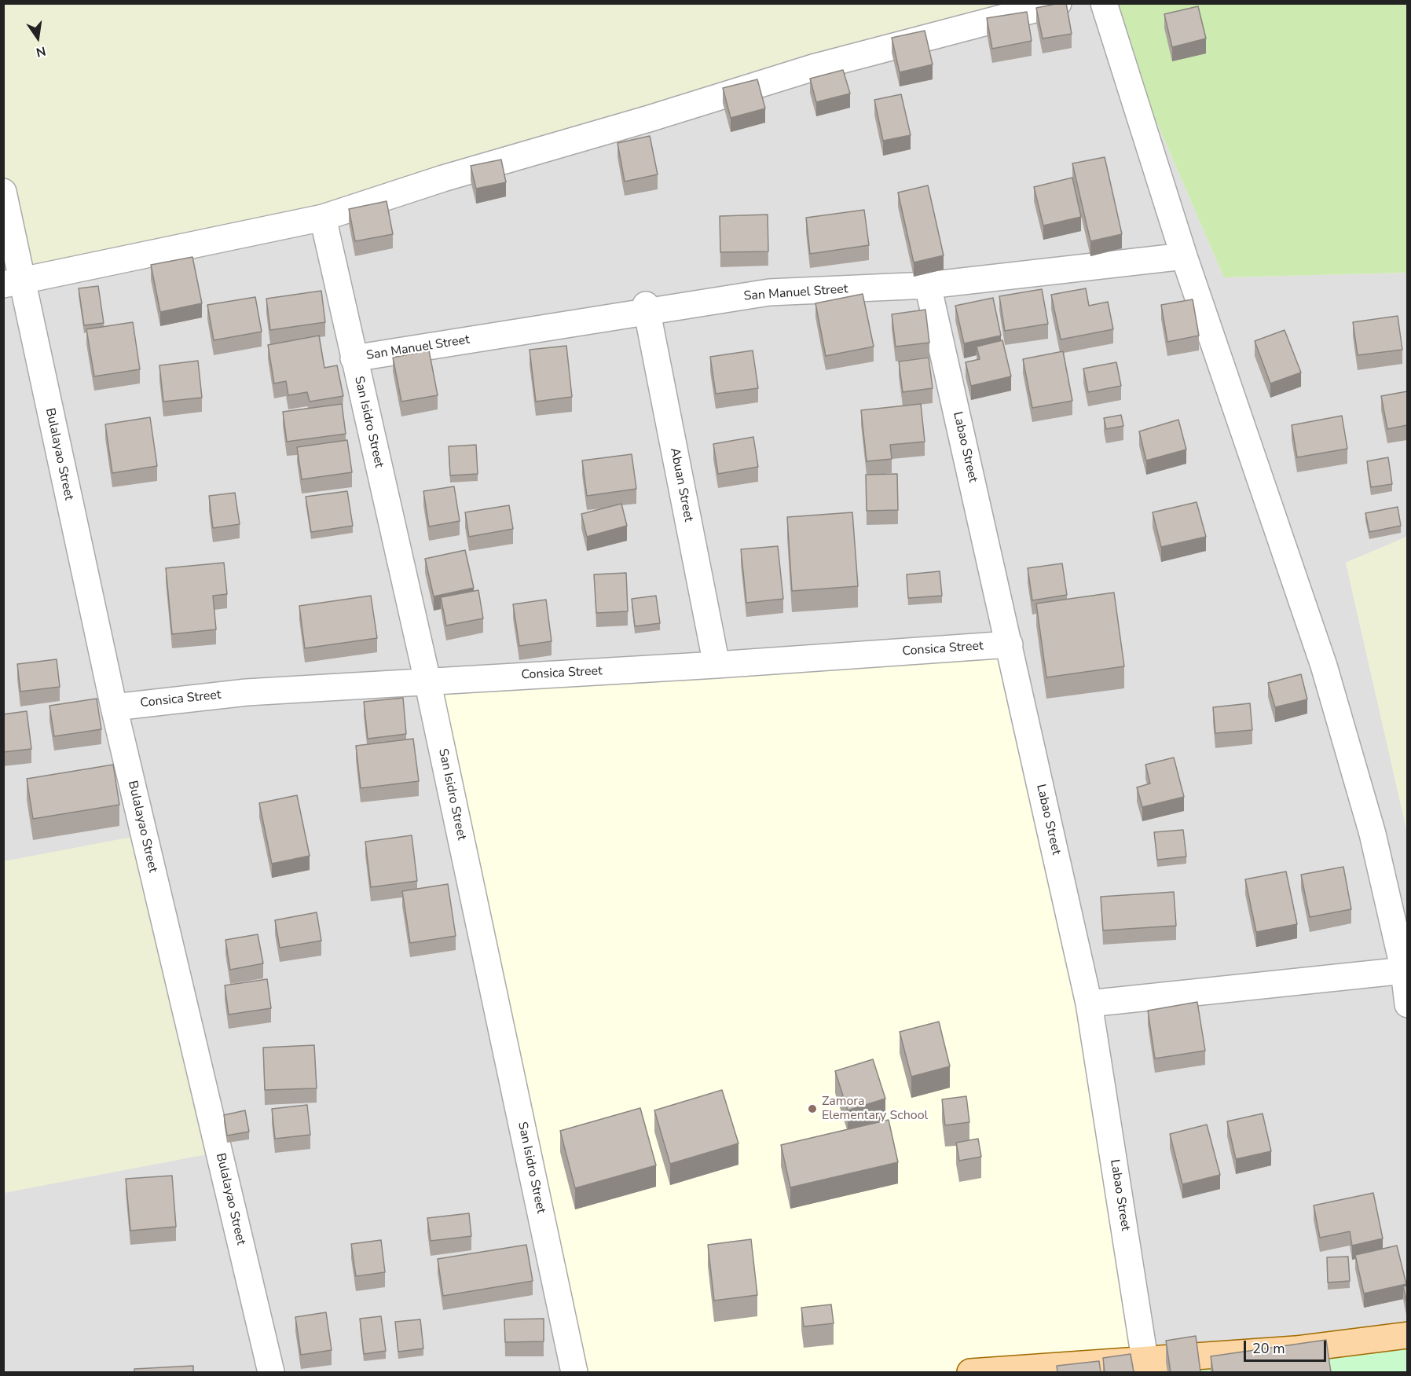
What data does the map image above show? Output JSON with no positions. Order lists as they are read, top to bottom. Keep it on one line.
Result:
{"streets":{"street":["San Manuel Street","San Isidro Street","Labao Street","Bulalayao Street","Abuan Street","Consica Street"]},"crossings":[["San Manuel Street","San Isidro Street"],["San Manuel Street","Labao Street"],["San Manuel Street","Abuan Street"],["San Isidro Street","Consica Street"],["Labao Street","Consica Street"],["Bulalayao Street","Consica Street"],["Abuan Street","Consica Street"]],"places":["Zamora Elementary School"],"scale_bar":"20 m","north":"bottom"}
